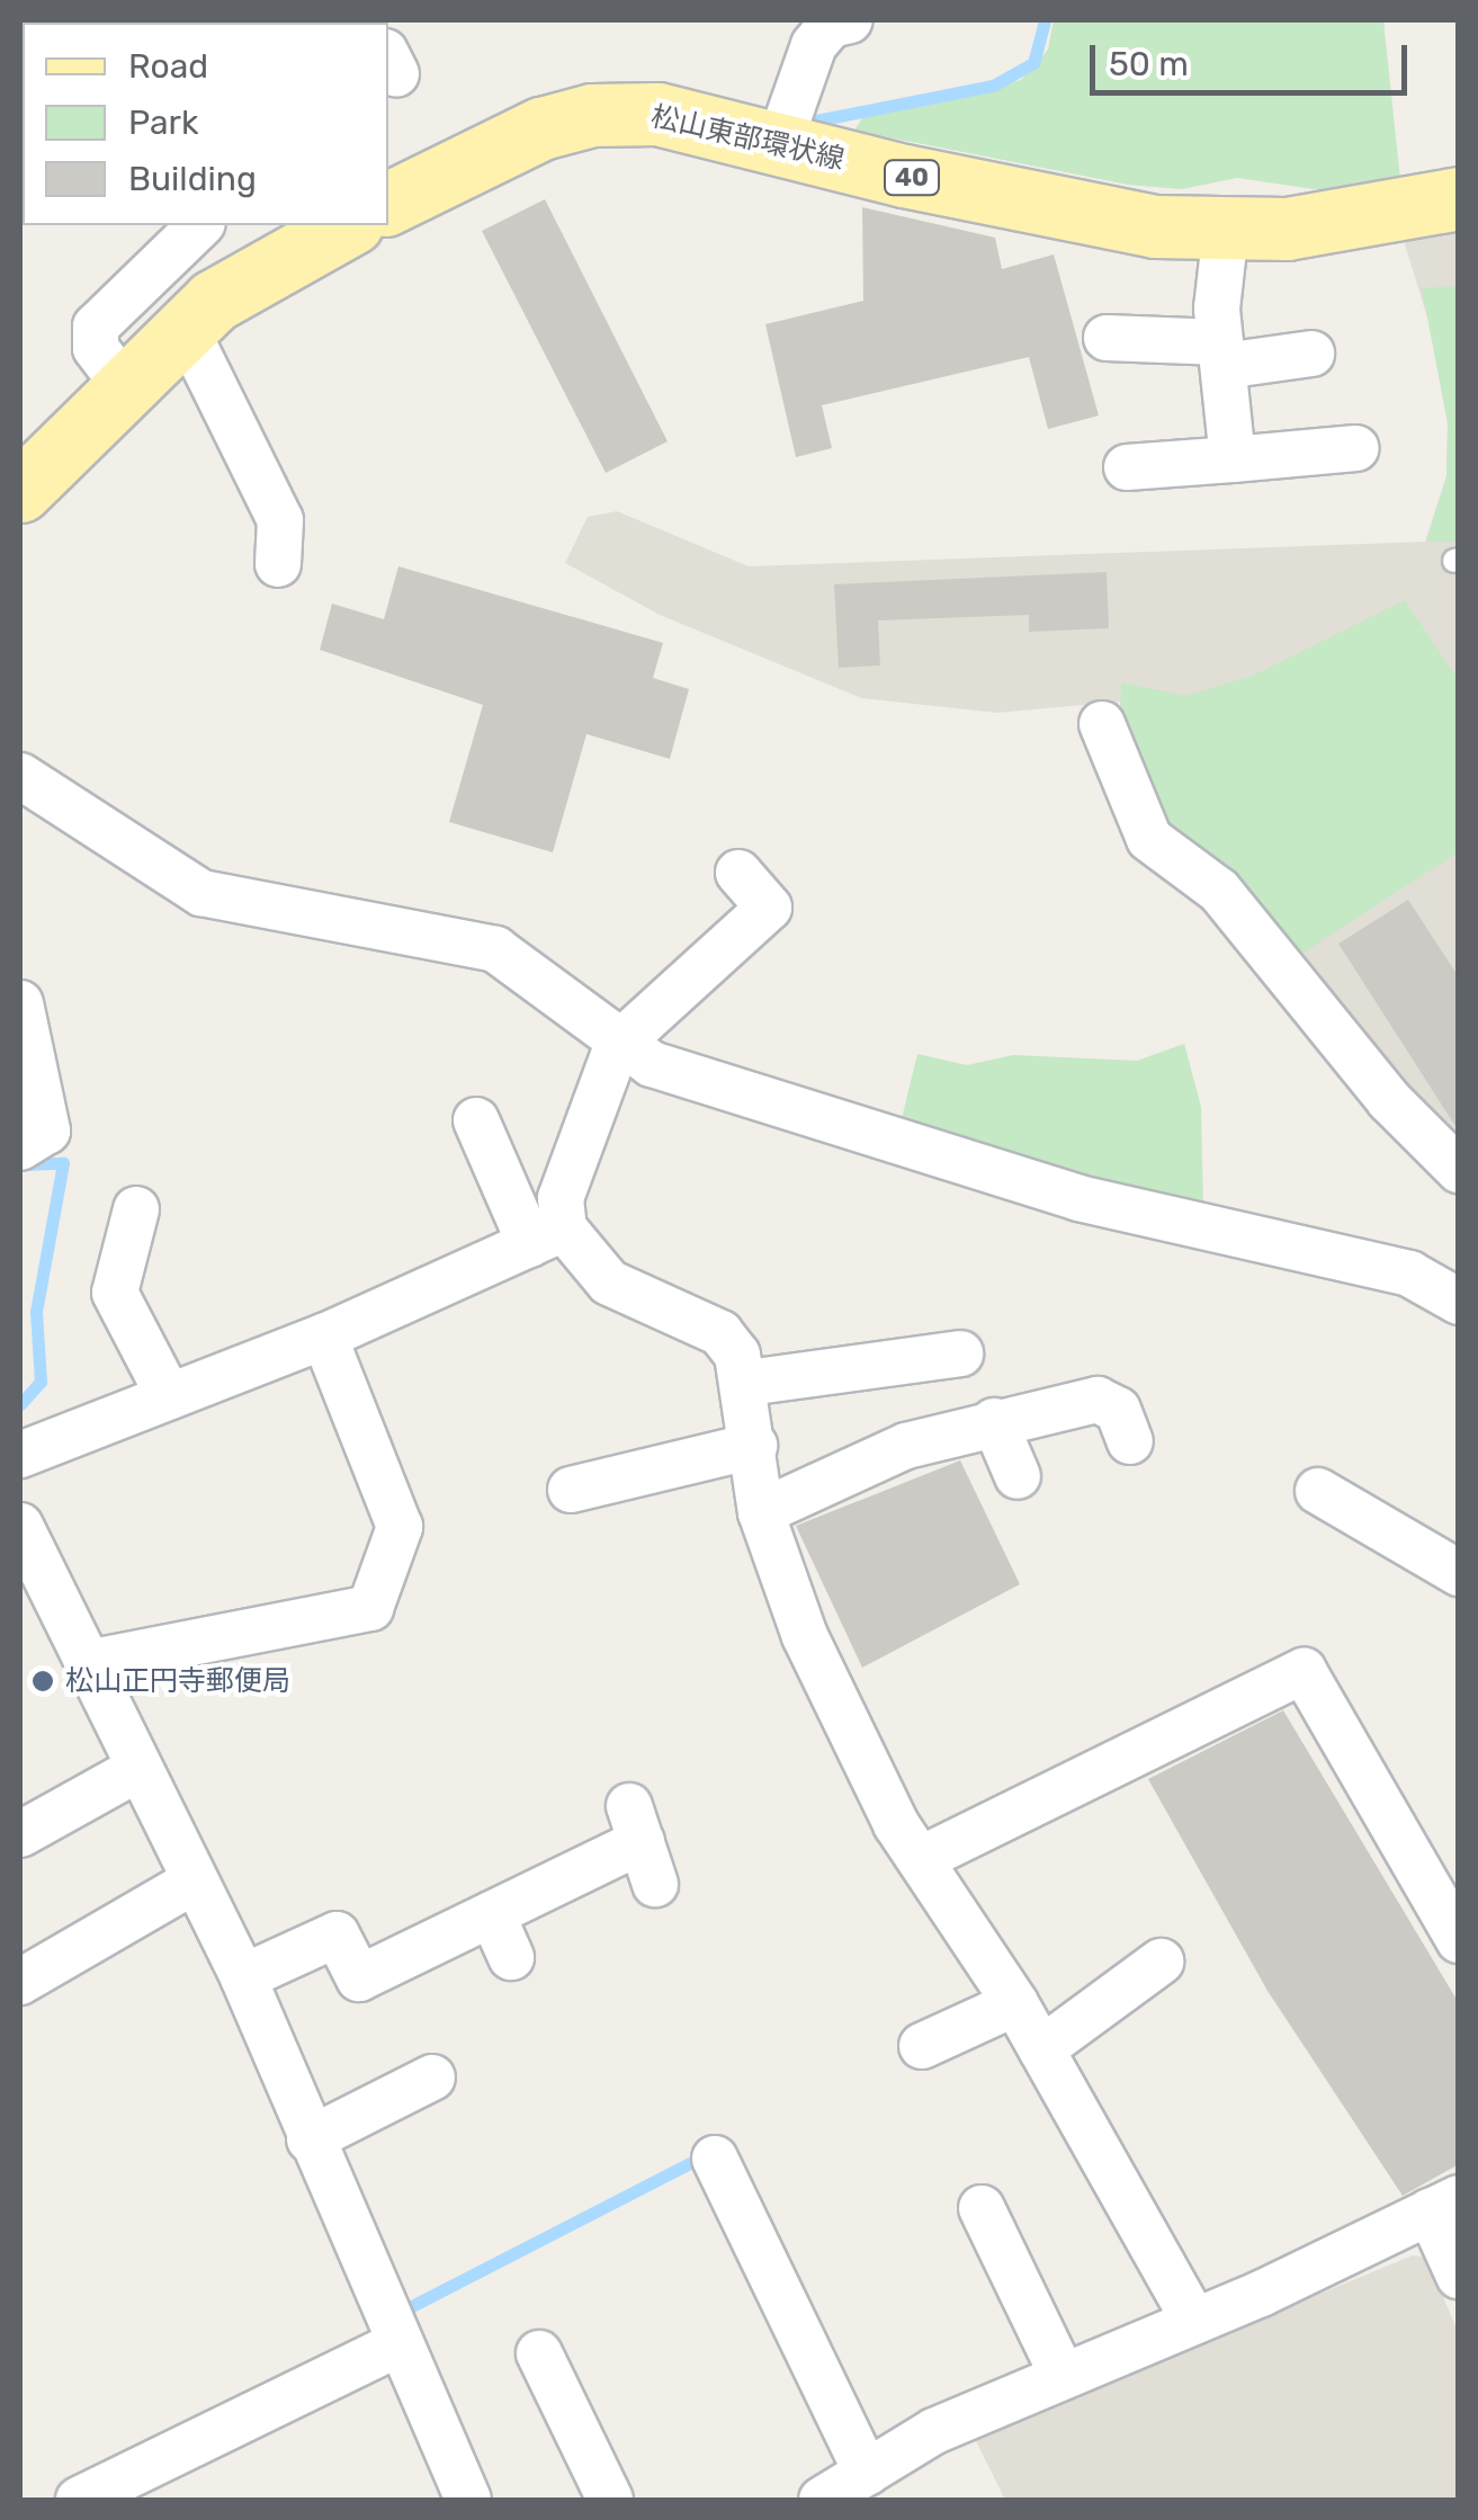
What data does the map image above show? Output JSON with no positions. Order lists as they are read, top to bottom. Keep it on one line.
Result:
{"streets":{"main road":["松山東部環状線","40"]},"places":["松山正円寺郵便局"],"legend":["Road","Park","Building"],"scale_bar":"50 m"}
